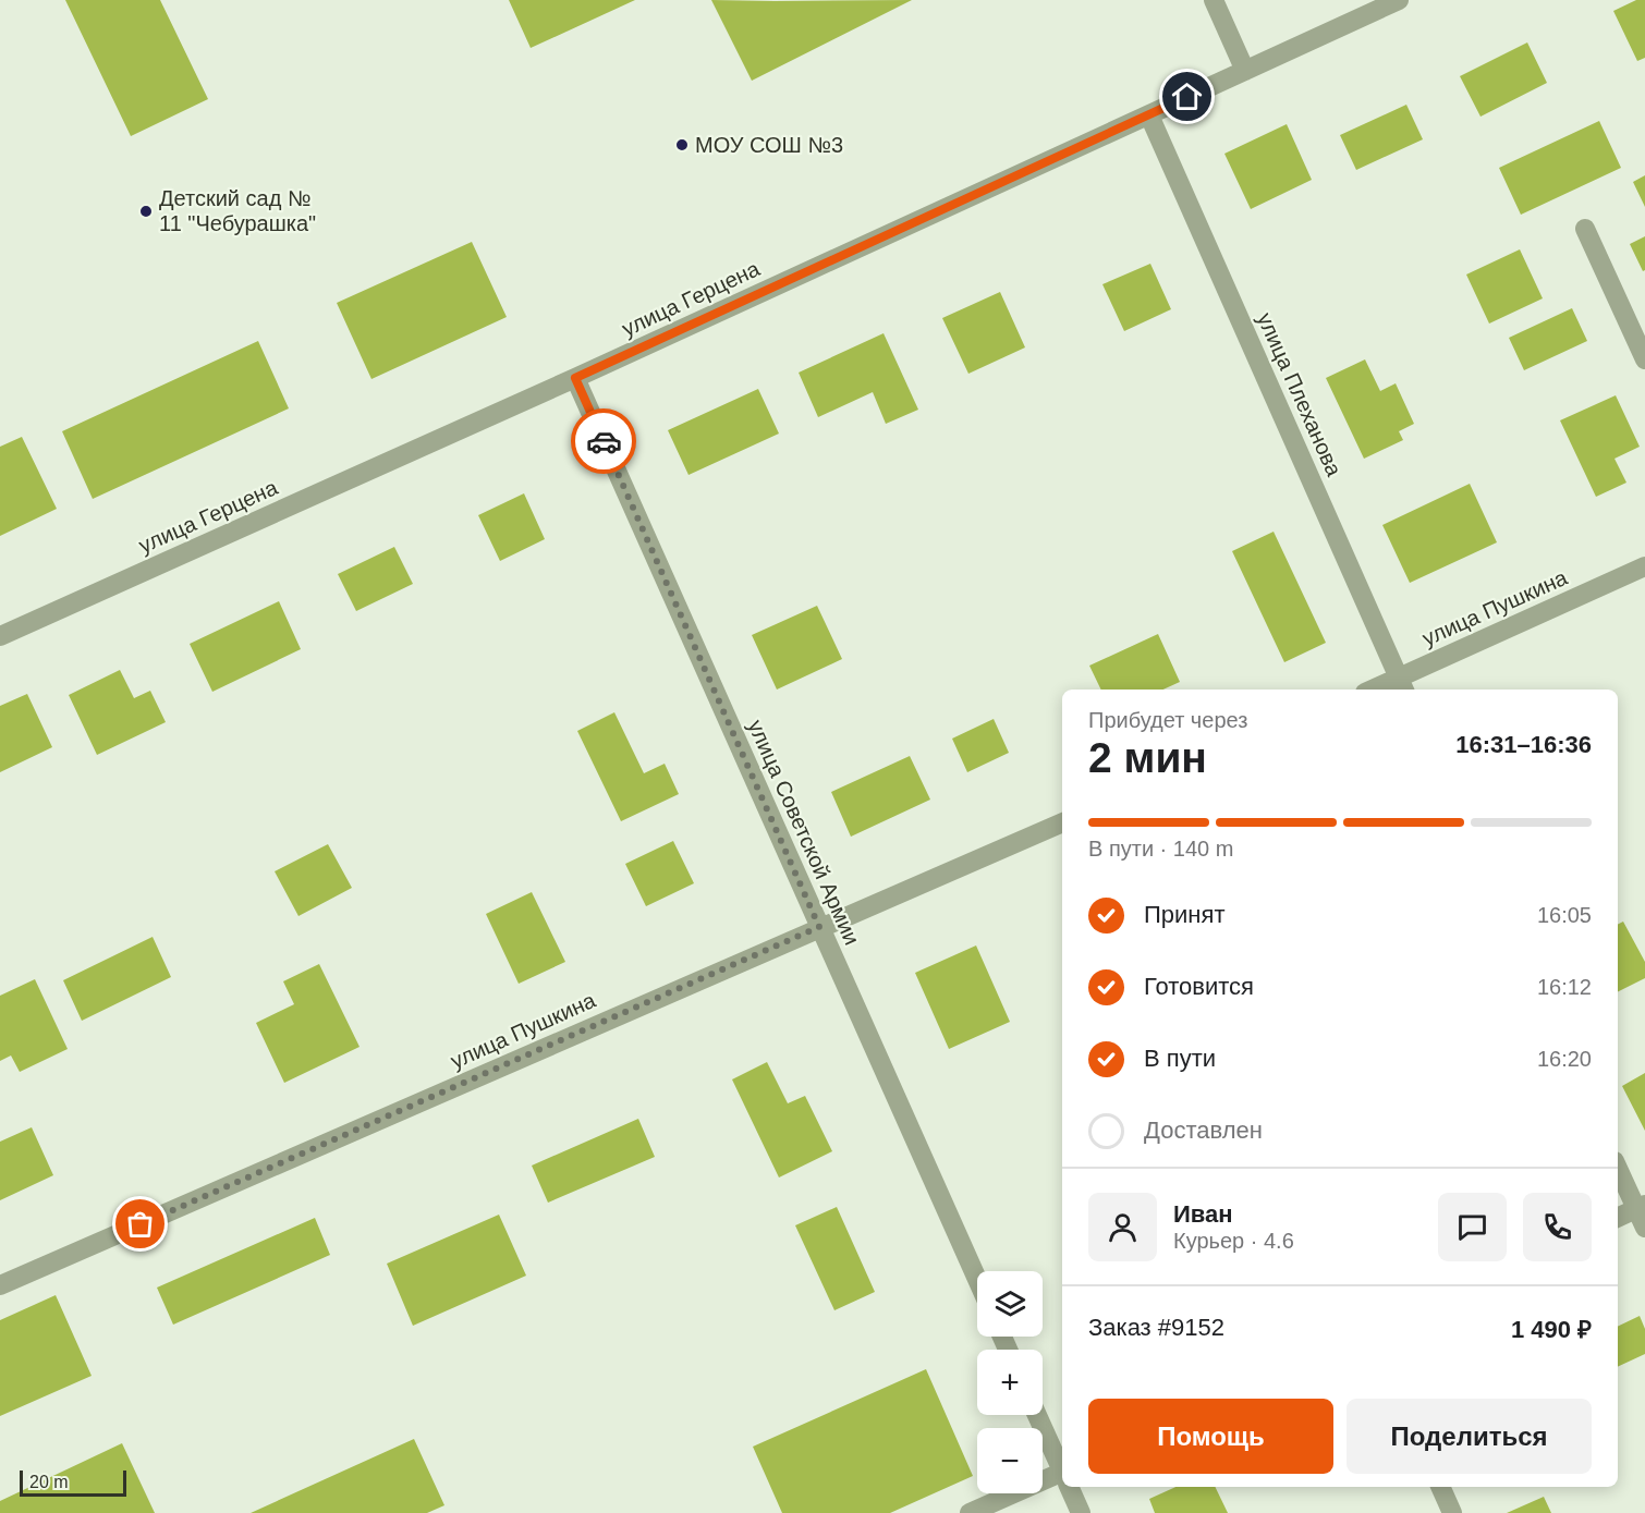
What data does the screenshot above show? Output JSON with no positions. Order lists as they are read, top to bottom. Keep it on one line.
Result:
{"streets":{"street":["улица Герцена","улица Плеханова","улица Пушкина","улица Советской Армии"]},"crossings":[["улица Герцена","улица Плеханова"],["улица Герцена","улица Советской Армии"],["улица Плеханова","улица Пушкина"],["улица Пушкина","улица Советской Армии"]],"places":["МОУ СОШ №3","Детский сад № 11 \"Чебурашка\""],"scale_bar":"20 m","page":{"heading":["2 мин","Прибудет через","16:31–16:36"],"panel":["Иван","Курьер · 4.6","Заказ #9152","1 490 ₽"],"bar":"В пути · 140 m","list":[["Принят","16:05"],["Готовится","16:12"],["В пути","16:20"],"Доставлен"],"map_buttons":["+","−"],"buttons":["Помощь","Поделиться"],"scale":"20 m"}}
